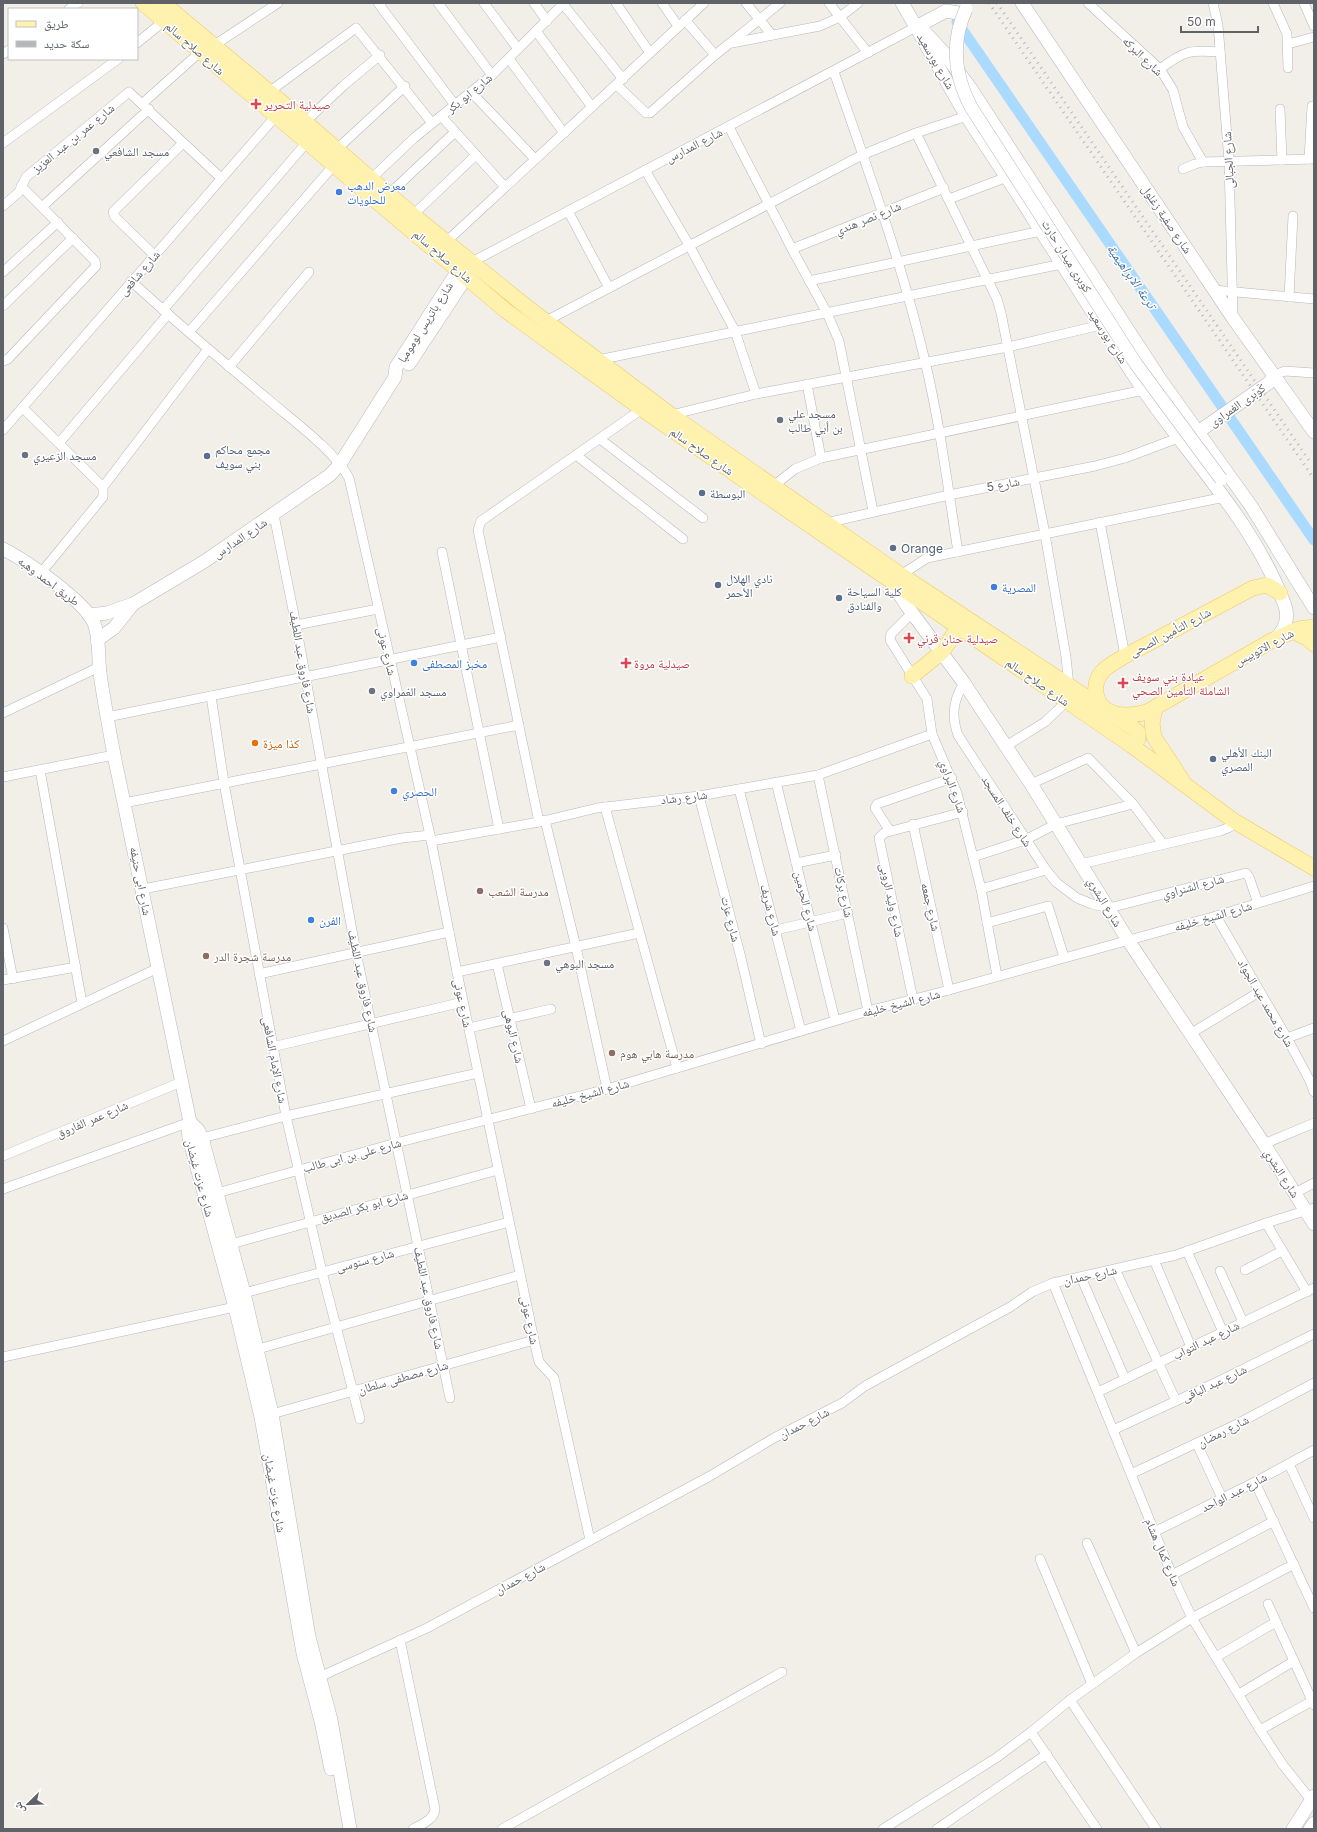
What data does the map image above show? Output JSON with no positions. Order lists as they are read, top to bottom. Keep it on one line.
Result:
{"streets":{"main road":["شارع صلاح سالم","شارع التأمين الصحى","شارع الاتوبيس"],"street":["شارع البركه","شارع بورسعيد","شارع ابو بكر","شارع عمر بن عبد العزيز","شارع المدارس","شارع الجبالى","شارع نصر هندي","شارع صفية زغلول","كوبرى ميدان حارث","شارع شافعى","شارع باتريس لومومبا","كوبرى الغمراوى","شارع 5","طريق احمد وهبه","شارع عونى","شارع فاروق عبد اللطيف","شارع البراوي","شارع رشاد","شارع خلف المسجد","شارع ابى حنيفه","شارع الشنراوي","شارع بركات","شارع وليد الروبى","شارع الحرمين","شارع البشري","شارع جمعه","شارع شريف","شارع الشيخ خليفه","شارع عزت","شارع محمد عبد الجواد","شارع البوهى","شارع الإمام الشافعى","شارع عمر الفاروق","شارع على بن ابى طالب","شارع عزت غيضان","شارع ابو بكر الصديق","شارع سنوسى","شارع حمدان","شارع عبد التواب","شارع مصطفى سلطان","شارع عبد الباقى","شارع رمضان","شارع عبد الواحد","شارع كمال هشام"]},"crossings":[["شارع صلاح سالم","شارع ابو بكر"],["شارع صلاح سالم","شارع المدارس"],["شارع صلاح سالم","شارع شافعى"],["شارع صلاح سالم","شارع باتريس لومومبا"],["شارع صلاح سالم","شارع 5"],["شارع صلاح سالم","شارع التأمين الصحى"],["شارع صلاح سالم","شارع الاتوبيس"],["شارع صلاح سالم","شارع البشري"],["شارع بورسعيد","شارع المدارس"],["شارع بورسعيد","كوبرى ميدان حارث"],["شارع بورسعيد","كوبرى الغمراوى"],["شارع بورسعيد","شارع 5"],["شارع بورسعيد","شارع التأمين الصحى"],["شارع بورسعيد","شارع الاتوبيس"],["شارع المدارس","شارع باتريس لومومبا"],["شارع المدارس","طريق احمد وهبه"],["شارع المدارس","شارع عونى"],["شارع المدارس","شارع فاروق عبد اللطيف"],["شارع المدارس","شارع ابى حنيفه"],["شارع الجبالى","شارع صفية زغلول"],["شارع صفية زغلول","كوبرى الغمراوى"],["شارع شافعى","شارع عونى"],["شارع باتريس لومومبا","شارع عونى"],["طريق احمد وهبه","شارع ابى حنيفه"],["شارع التأمين الصحى","شارع الاتوبيس"],["شارع عونى","شارع رشاد"],["شارع عونى","شارع الشيخ خليفه"],["شارع عونى","شارع على بن ابى طالب"],["شارع عونى","شارع ابو بكر الصديق"],["شارع عونى","شارع سنوسى"],["شارع عونى","شارع حمدان"],["شارع عونى","شارع مصطفى سلطان"],["شارع فاروق عبد اللطيف","شارع رشاد"],["شارع فاروق عبد اللطيف","شارع على بن ابى طالب"],["شارع فاروق عبد اللطيف","شارع ابو بكر الصديق"],["شارع فاروق عبد اللطيف","شارع سنوسى"],["شارع فاروق عبد اللطيف","شارع مصطفى سلطان"],["شارع البراوي","شارع رشاد"],["شارع البراوي","شارع البشري"],["شارع البراوي","شارع الشيخ خليفه"],["شارع رشاد","شارع ابى حنيفه"],["شارع رشاد","شارع بركات"],["شارع رشاد","شارع الحرمين"],["شارع رشاد","شارع شريف"],["شارع رشاد","شارع عزت"],["شارع رشاد","شارع الإمام الشافعى"],["شارع خلف المسجد","شارع الشنراوي"],["شارع خلف المسجد","شارع البشري"],["شارع ابى حنيفه","شارع عمر الفاروق"],["شارع ابى حنيفه","شارع عزت غيضان"],["شارع الشنراوي","شارع البشري"],["شارع الشنراوي","شارع الشيخ خليفه"],["شارع بركات","شارع الشيخ خليفه"],["شارع وليد الروبى","شارع الشيخ خليفه"],["شارع الحرمين","شارع الشيخ خليفه"],["شارع البشري","شارع الشيخ خليفه"],["شارع البشري","شارع حمدان"],["شارع جمعه","شارع الشيخ خليفه"],["شارع شريف","شارع الشيخ خليفه"],["شارع الشيخ خليفه","شارع عزت"],["شارع الشيخ خليفه","شارع محمد عبد الجواد"],["شارع الشيخ خليفه","شارع البوهى"],["شارع الشيخ خليفه","شارع على بن ابى طالب"],["شارع الإمام الشافعى","شارع على بن ابى طالب"],["شارع الإمام الشافعى","شارع ابو بكر الصديق"],["شارع الإمام الشافعى","شارع سنوسى"],["شارع الإمام الشافعى","شارع مصطفى سلطان"],["شارع على بن ابى طالب","شارع عزت غيضان"],["شارع عزت غيضان","شارع ابو بكر الصديق"],["شارع عزت غيضان","شارع سنوسى"],["شارع عزت غيضان","شارع حمدان"],["شارع عزت غيضان","شارع مصطفى سلطان"],["شارع حمدان","شارع كمال هشام"],["شارع عبد التواب","شارع كمال هشام"],["شارع عبد الباقى","شارع كمال هشام"],["شارع رمضان","شارع كمال هشام"],["شارع عبد الواحد","شارع كمال هشام"]],"water":["ترعة الابراهيمية"],"places":{"health":["صيدلية التحرير","صيدلية حنان قرني","صيدلية مروة","عيادة بني سويف الشاملة التأمين الصحي"],"other":["مسجد الشافعي","معرض الدهب للحلويات","مسجد علي بن أبي طالب","مسجد الزعيري","مجمع محاكم بني سويف","البوسطة","Orange","نادي الهلال الأحمر","المصرية","كلية السياحة والفنادق","مخبز المصطفى","مسجد الغمراوي","كذا ميزة","البنك الأهلي المصري","الحصري","مدرسة الشعب","الفرن","مدرسة شجرة الدر","مسجد البوهي","مدرسة هابي هوم"]},"legend":["طريق","سكة حديد"],"scale_bar":"50 m","north":"bottom left"}
